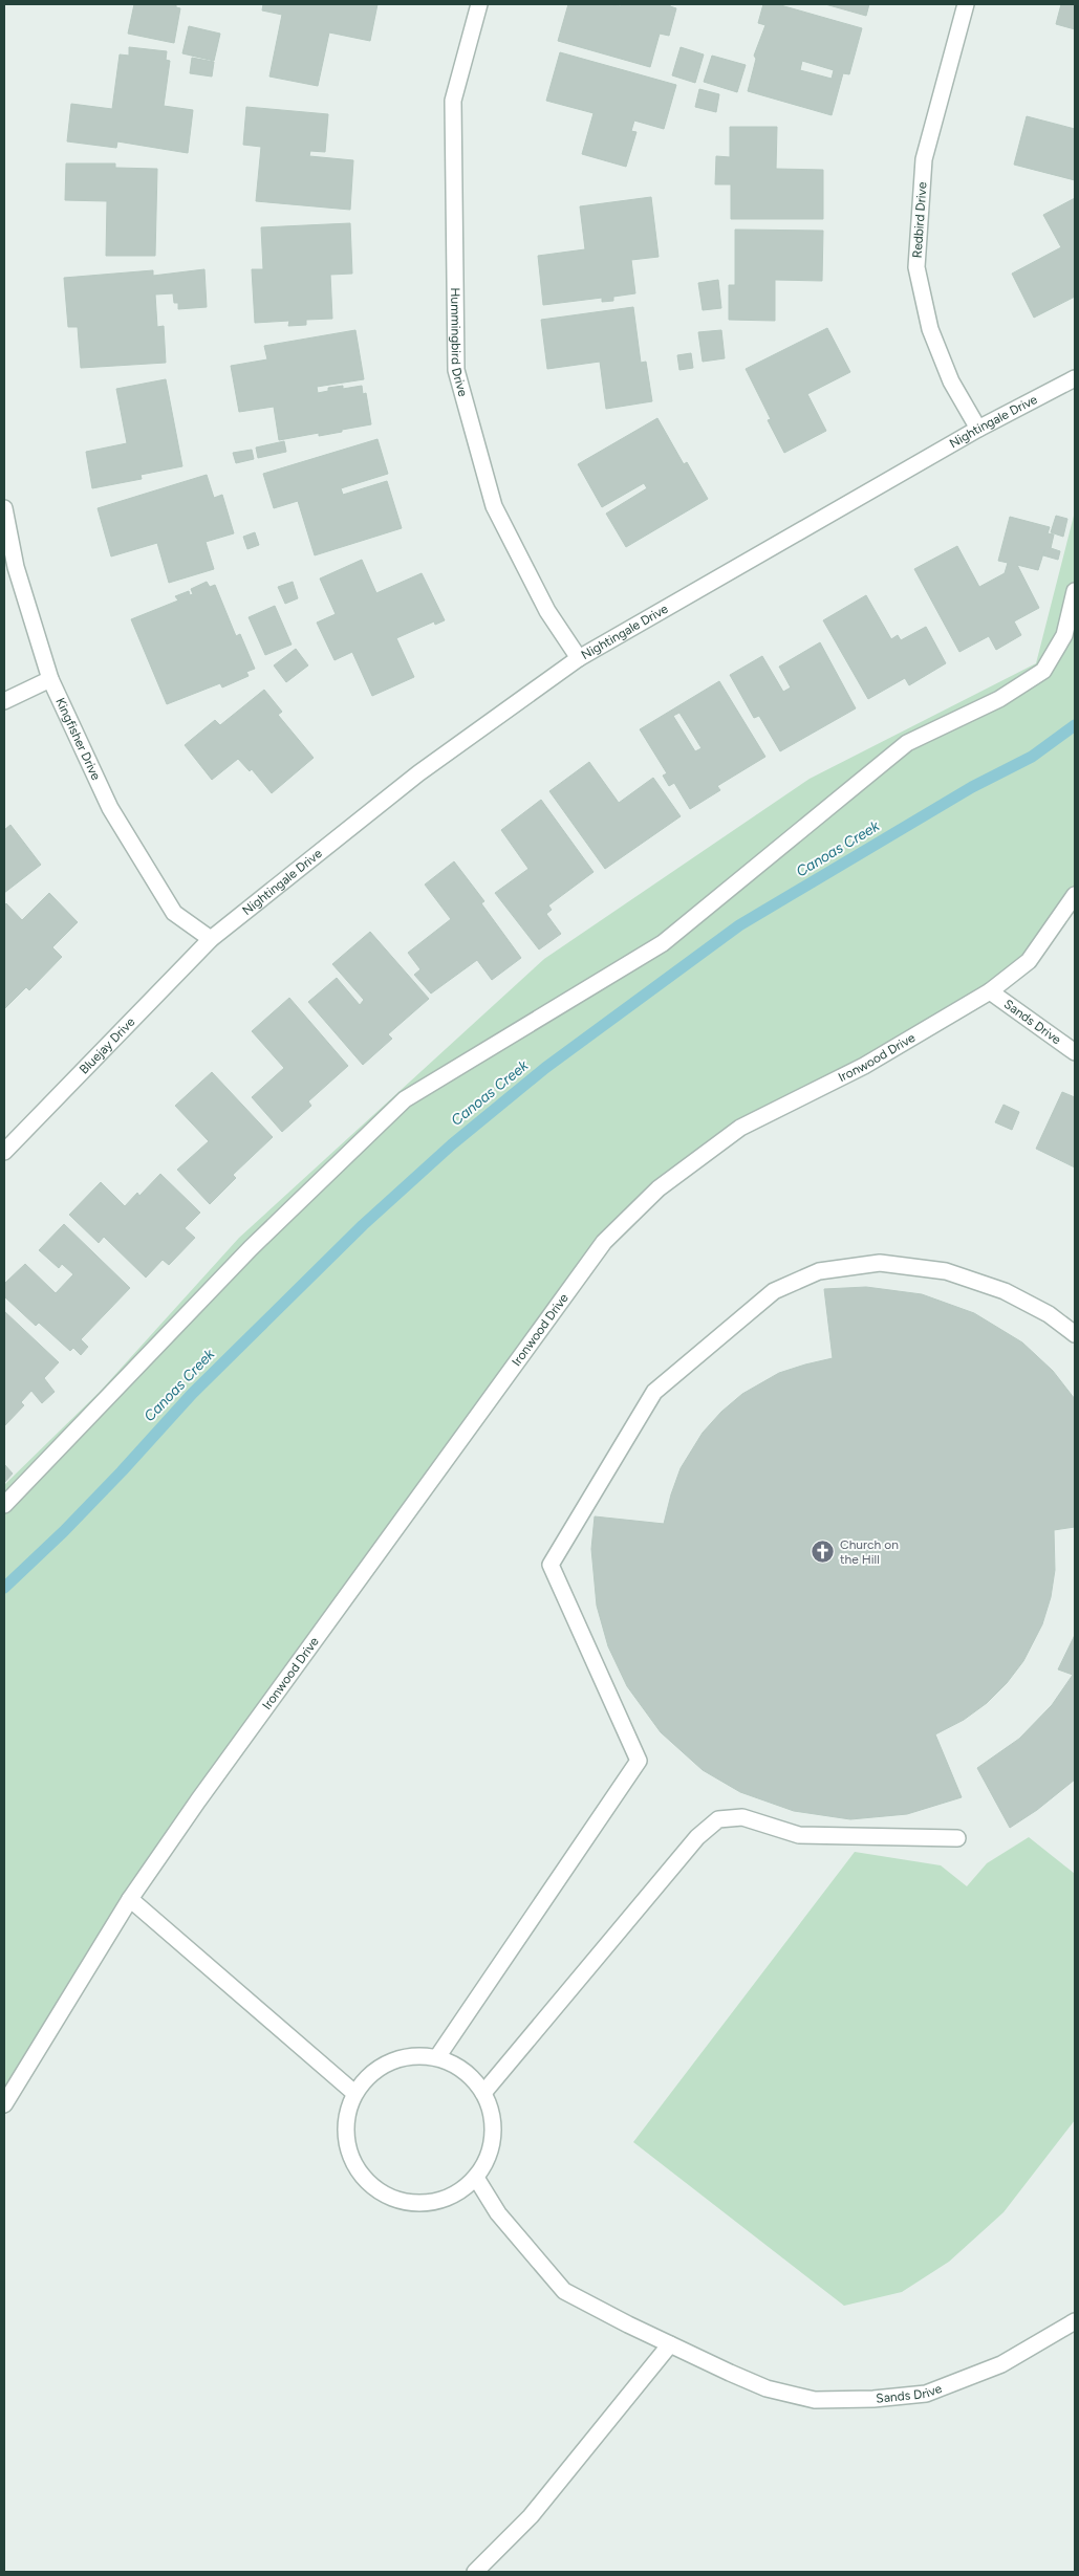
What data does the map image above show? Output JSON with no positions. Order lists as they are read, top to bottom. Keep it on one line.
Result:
{"streets":{"street":["Redbird Drive","Hummingbird Drive","Nightingale Drive","Kingfisher Drive","Sands Drive","Bluejay Drive","Ironwood Drive"]},"crossings":[["Redbird Drive","Nightingale Drive"],["Hummingbird Drive","Nightingale Drive"],["Nightingale Drive","Kingfisher Drive"],["Nightingale Drive","Bluejay Drive"],["Kingfisher Drive","Bluejay Drive"],["Sands Drive","Ironwood Drive"]],"water":["Canoas Creek"],"places":{"church":["Church on the Hill"]}}
